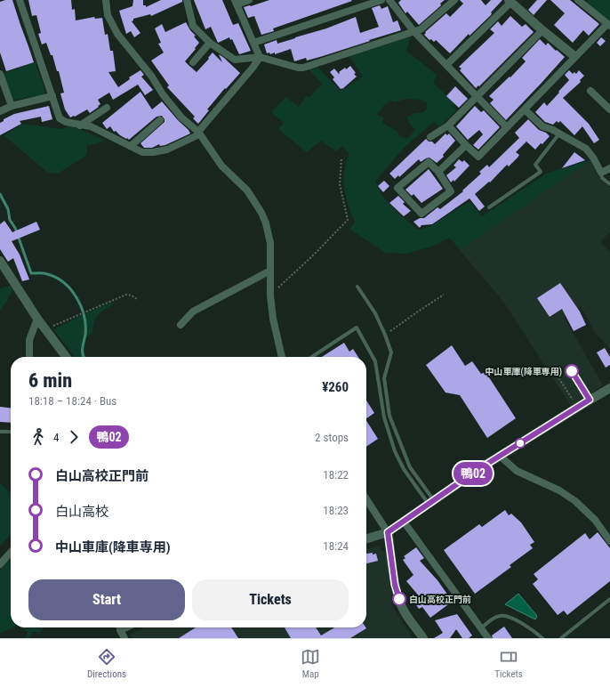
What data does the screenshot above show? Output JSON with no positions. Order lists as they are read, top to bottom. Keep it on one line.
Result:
{"places":["中山車庫(降車専用)","白山高校正門前"],"lines":["bus line 鴨02"],"page":{"on_map":"鴨02","heading":["6 min","18:18 – 18:24 · Bus","¥260"],"legs":["4","鴨02","2 stops"],"list":[{"name":"白山高校正門前","value":"18:22"},{"name":"白山高校","value":"18:23"},{"name":"中山車庫(降車専用)","value":"18:24"}],"buttons":["Start","Tickets"],"tabs":["Directions","Map","Tickets"]}}
